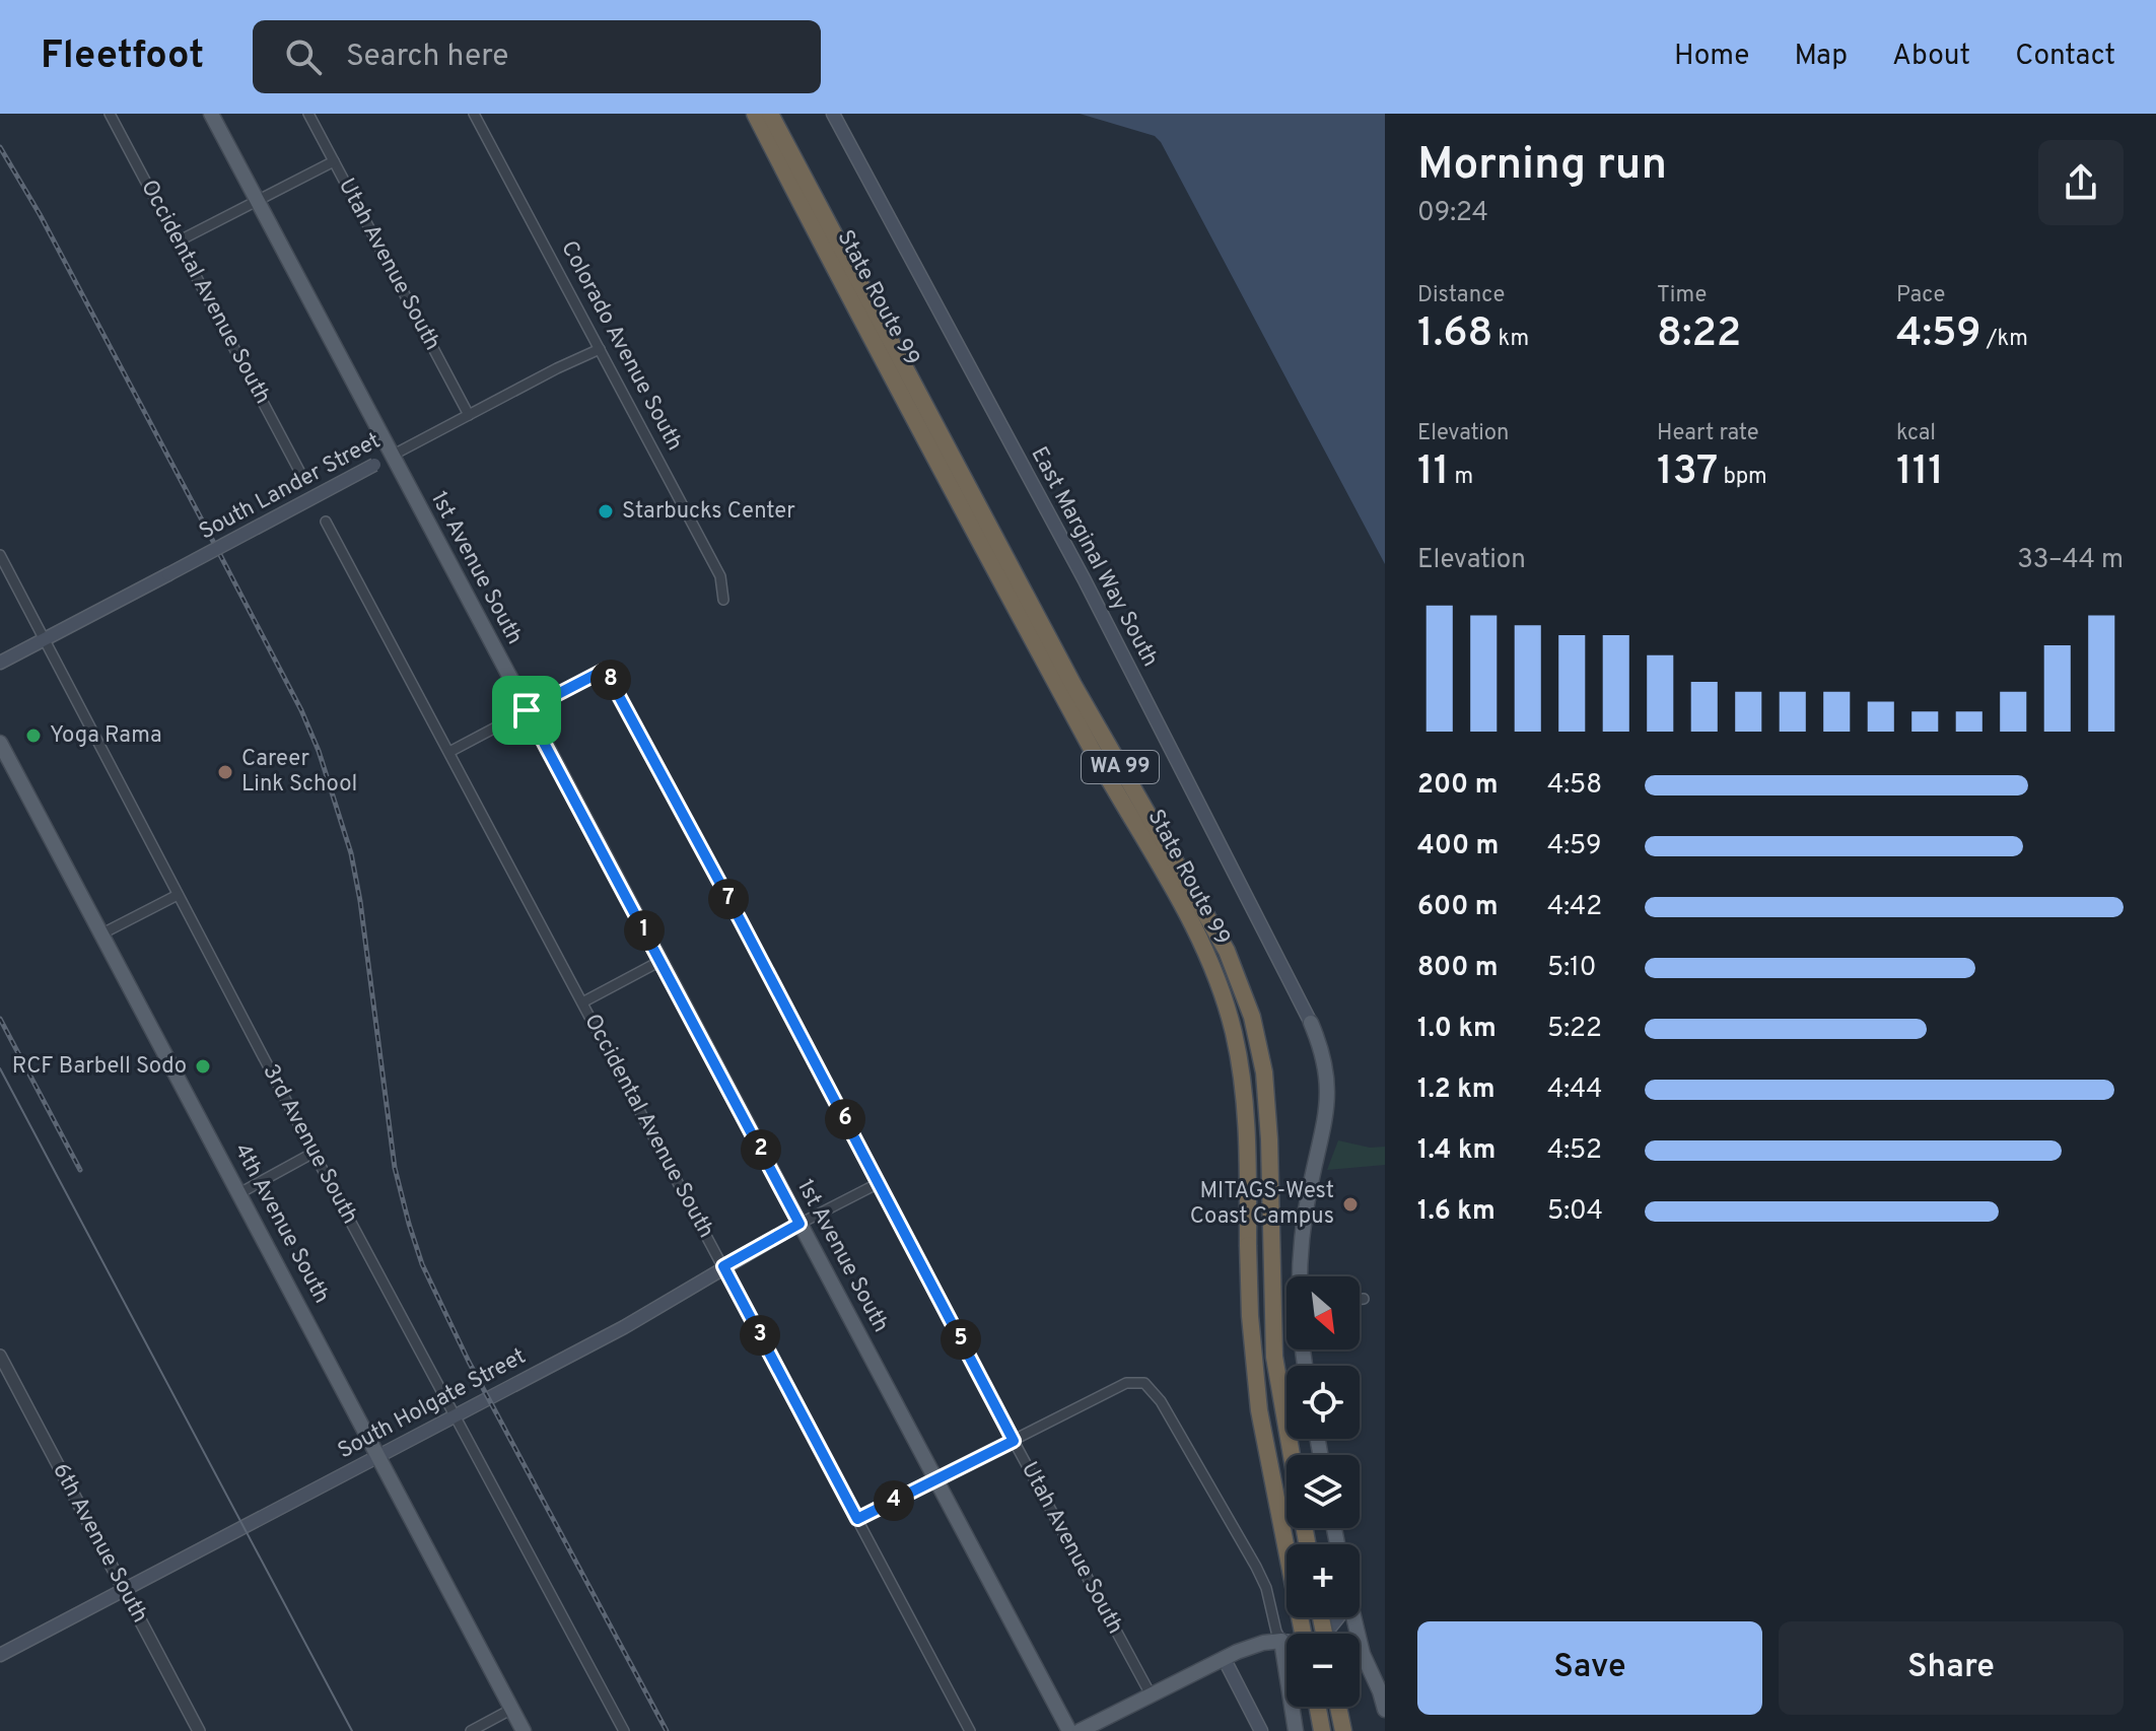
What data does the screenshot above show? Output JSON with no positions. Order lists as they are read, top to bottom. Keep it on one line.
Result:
{"streets":{"highway":["State Route 99","WA 99"],"main road":["South Lander Street","East Marginal Way South","1st Avenue South","4th Avenue South","South Holgate Street"],"street":["Utah Avenue South","Occidental Avenue South","Colorado Avenue South","3rd Avenue South","6th Avenue South"]},"crossings":[["Utah Avenue South","South Lander Street"],["Utah Avenue South","1st Avenue South"],["Utah Avenue South","South Holgate Street"],["Occidental Avenue South","South Holgate Street"],["Colorado Avenue South","South Lander Street"],["South Lander Street","1st Avenue South"],["South Lander Street","3rd Avenue South"],["1st Avenue South","South Holgate Street"],["3rd Avenue South","South Holgate Street"],["4th Avenue South","South Holgate Street"],["South Holgate Street","6th Avenue South"]],"places":["Starbucks Center","Yoga Rama","Career Link School","RCF Barbell Sodo","MITAGS-West Coast Campus"],"north":"bottom right","page":{"header":"Fleetfoot","search":"Search here","nav":["Home","Map","About","Contact"],"heading":["Morning run","09:24"],"stats":[["Distance","1.68 km"],["Time","8:22"],["Pace","4:59 /km"],["Elevation","11 m"],["Heart rate","137 bpm"],["kcal","111"]],"chart":["Elevation","33–44 m"],"pins":["8","7","1","6","2","3","5","4"],"list":[{"name":"200 m","note":"4:58"},{"name":"400 m","note":"4:59"},{"name":"600 m","note":"4:42"},{"name":"800 m","note":"5:10"},{"name":"1.0 km","note":"5:22"},{"name":"1.2 km","note":"4:44"},{"name":"1.4 km","note":"4:52"},{"name":"1.6 km","note":"5:04"}],"map_buttons":["+","−"],"buttons":["Save","Share"]}}
